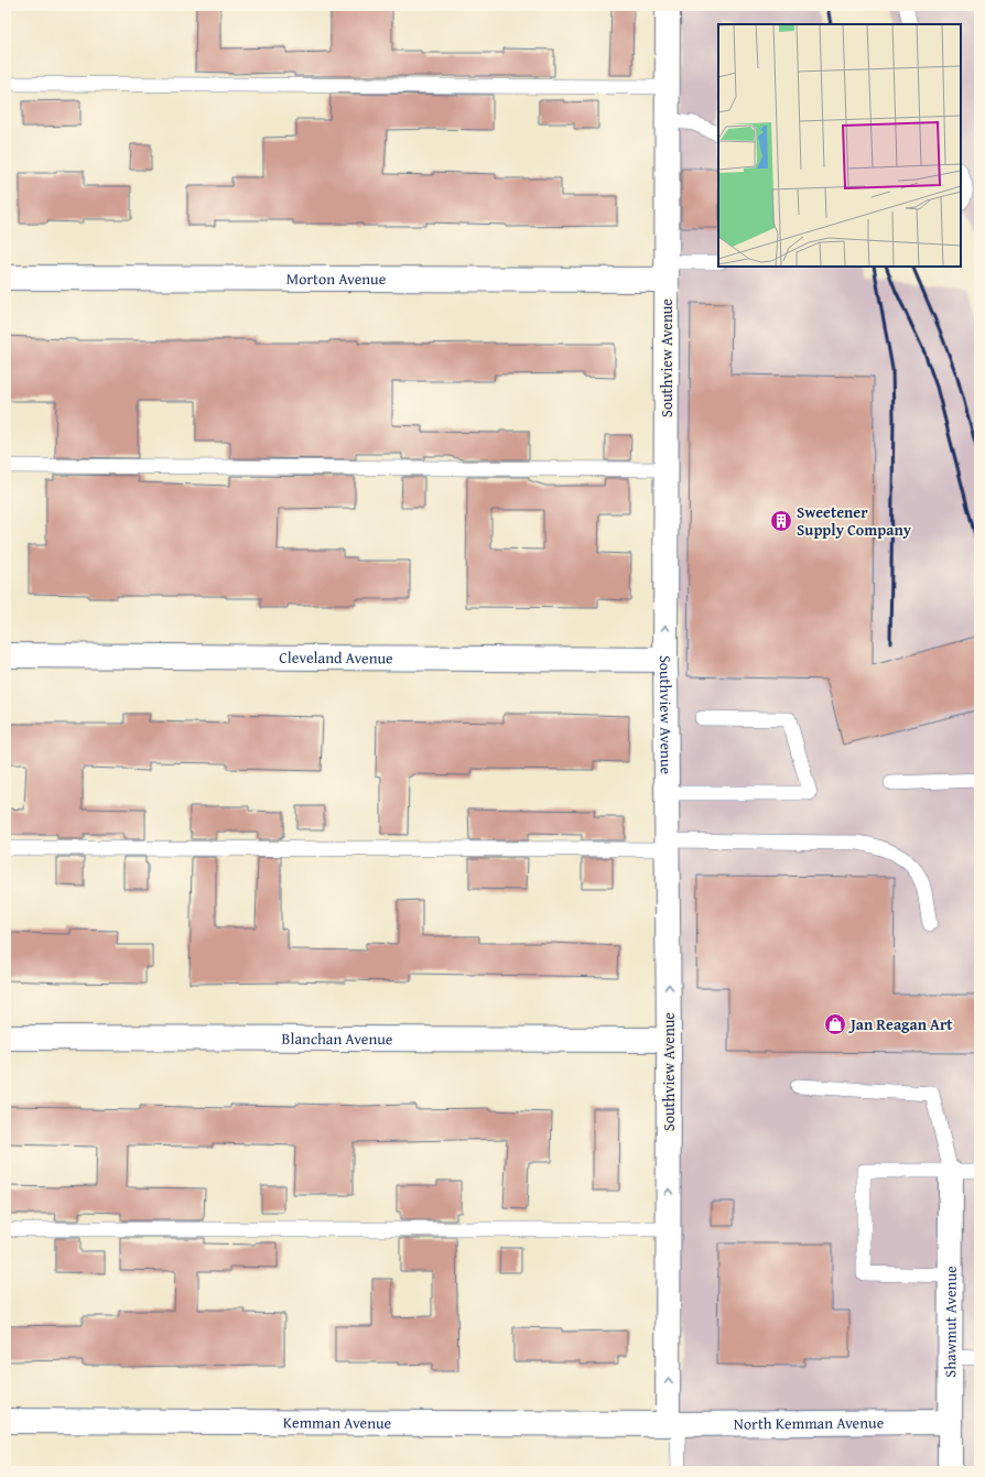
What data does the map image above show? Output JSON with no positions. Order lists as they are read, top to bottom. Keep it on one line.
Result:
{"streets":{"street":["Morton Avenue","Southview Avenue","Cleveland Avenue","Blanchan Avenue","Shawmut Avenue","Kemman Avenue","North Kemman Avenue"]},"crossings":[["Morton Avenue","Southview Avenue"],["Southview Avenue","Cleveland Avenue"],["Southview Avenue","Blanchan Avenue"],["Southview Avenue","Kemman Avenue"],["Southview Avenue","North Kemman Avenue"],["Shawmut Avenue","North Kemman Avenue"],["Kemman Avenue","North Kemman Avenue"]],"one_way":["Southview Avenue"],"places":{"building":["Sweetener Supply Company"],"shop":["Jan Reagan Art"]}}
